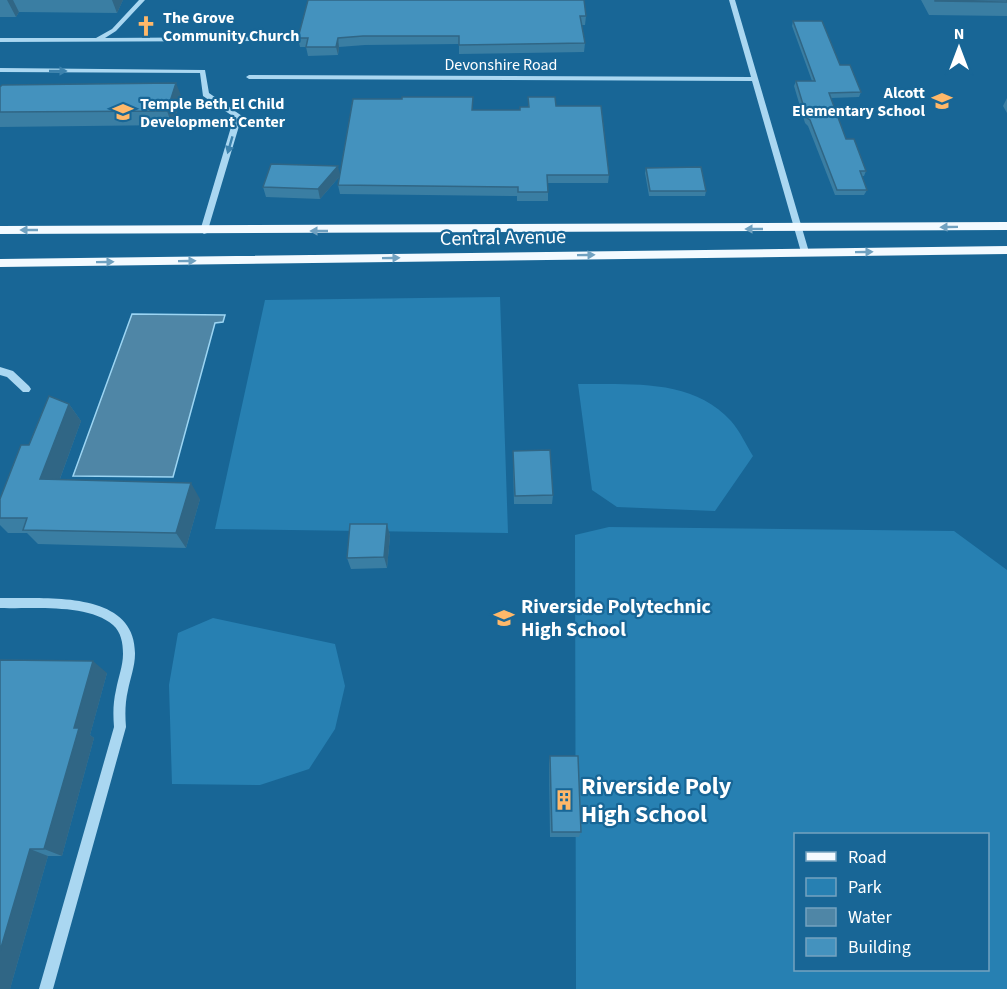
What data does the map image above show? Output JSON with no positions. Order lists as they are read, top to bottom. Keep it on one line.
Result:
{"streets":{"main road":["Central Avenue"],"street":["Devonshire Road"]},"places":{"church":["The Grove Community Church"],"school or university":["Alcott Elementary School","Temple Beth El Child Development Center","Riverside Polytechnic High School"],"building":["Riverside Poly High School"]},"legend":["Road","Park","Water","Building"],"north":"top"}
